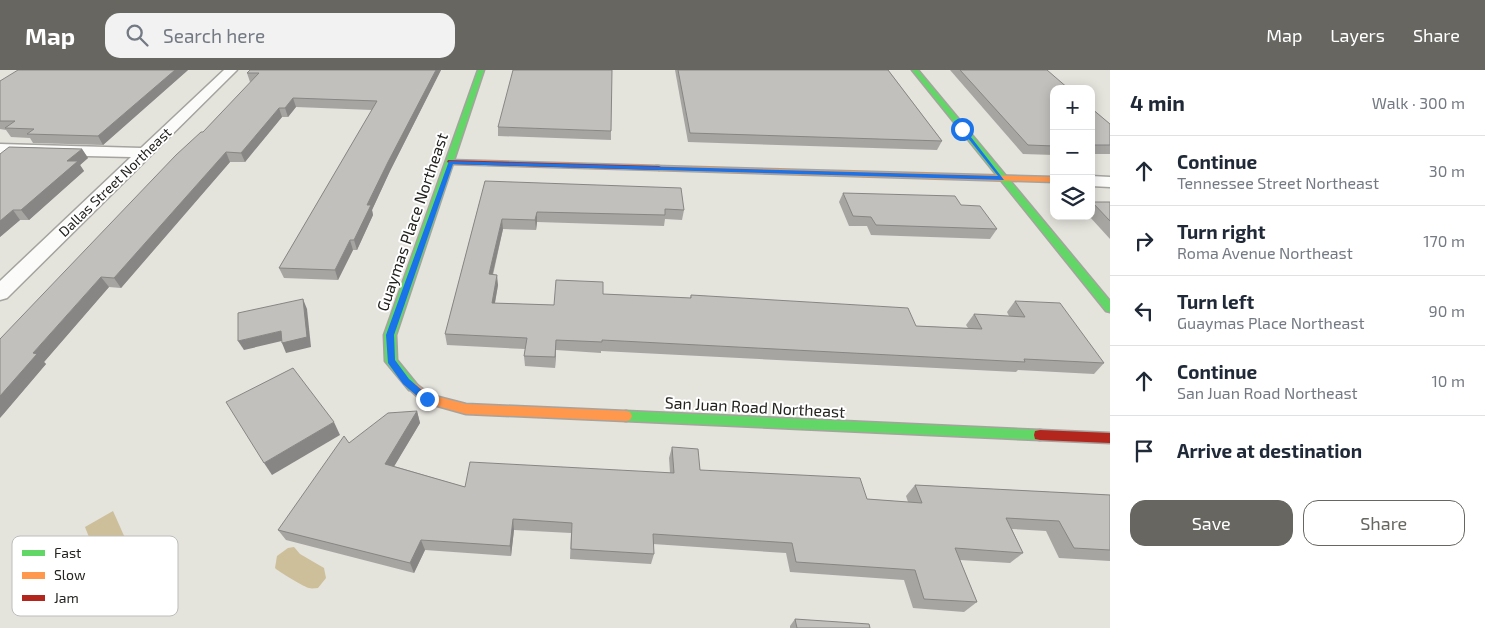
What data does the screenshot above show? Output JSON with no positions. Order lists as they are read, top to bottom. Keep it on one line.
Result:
{"streets":{"street":["Dallas Street Northeast","Guaymas Place Northeast","San Juan Road Northeast"]},"crossings":[["Guaymas Place Northeast","San Juan Road Northeast"]],"legend":["Fast","Slow","Jam"],"page":{"header":"Map","search":"Search here","nav":["Map","Layers","Share"],"heading":["4 min","Walk · 300 m"],"map_buttons":["+","−"],"list":[["Continue","Tennessee Street Northeast","30 m"],["Turn right","Roma Avenue Northeast","170 m"],["Turn left","Guaymas Place Northeast","90 m"],["Continue","San Juan Road Northeast","10 m"],"Arrive at destination"],"buttons":["Save","Share"]}}
